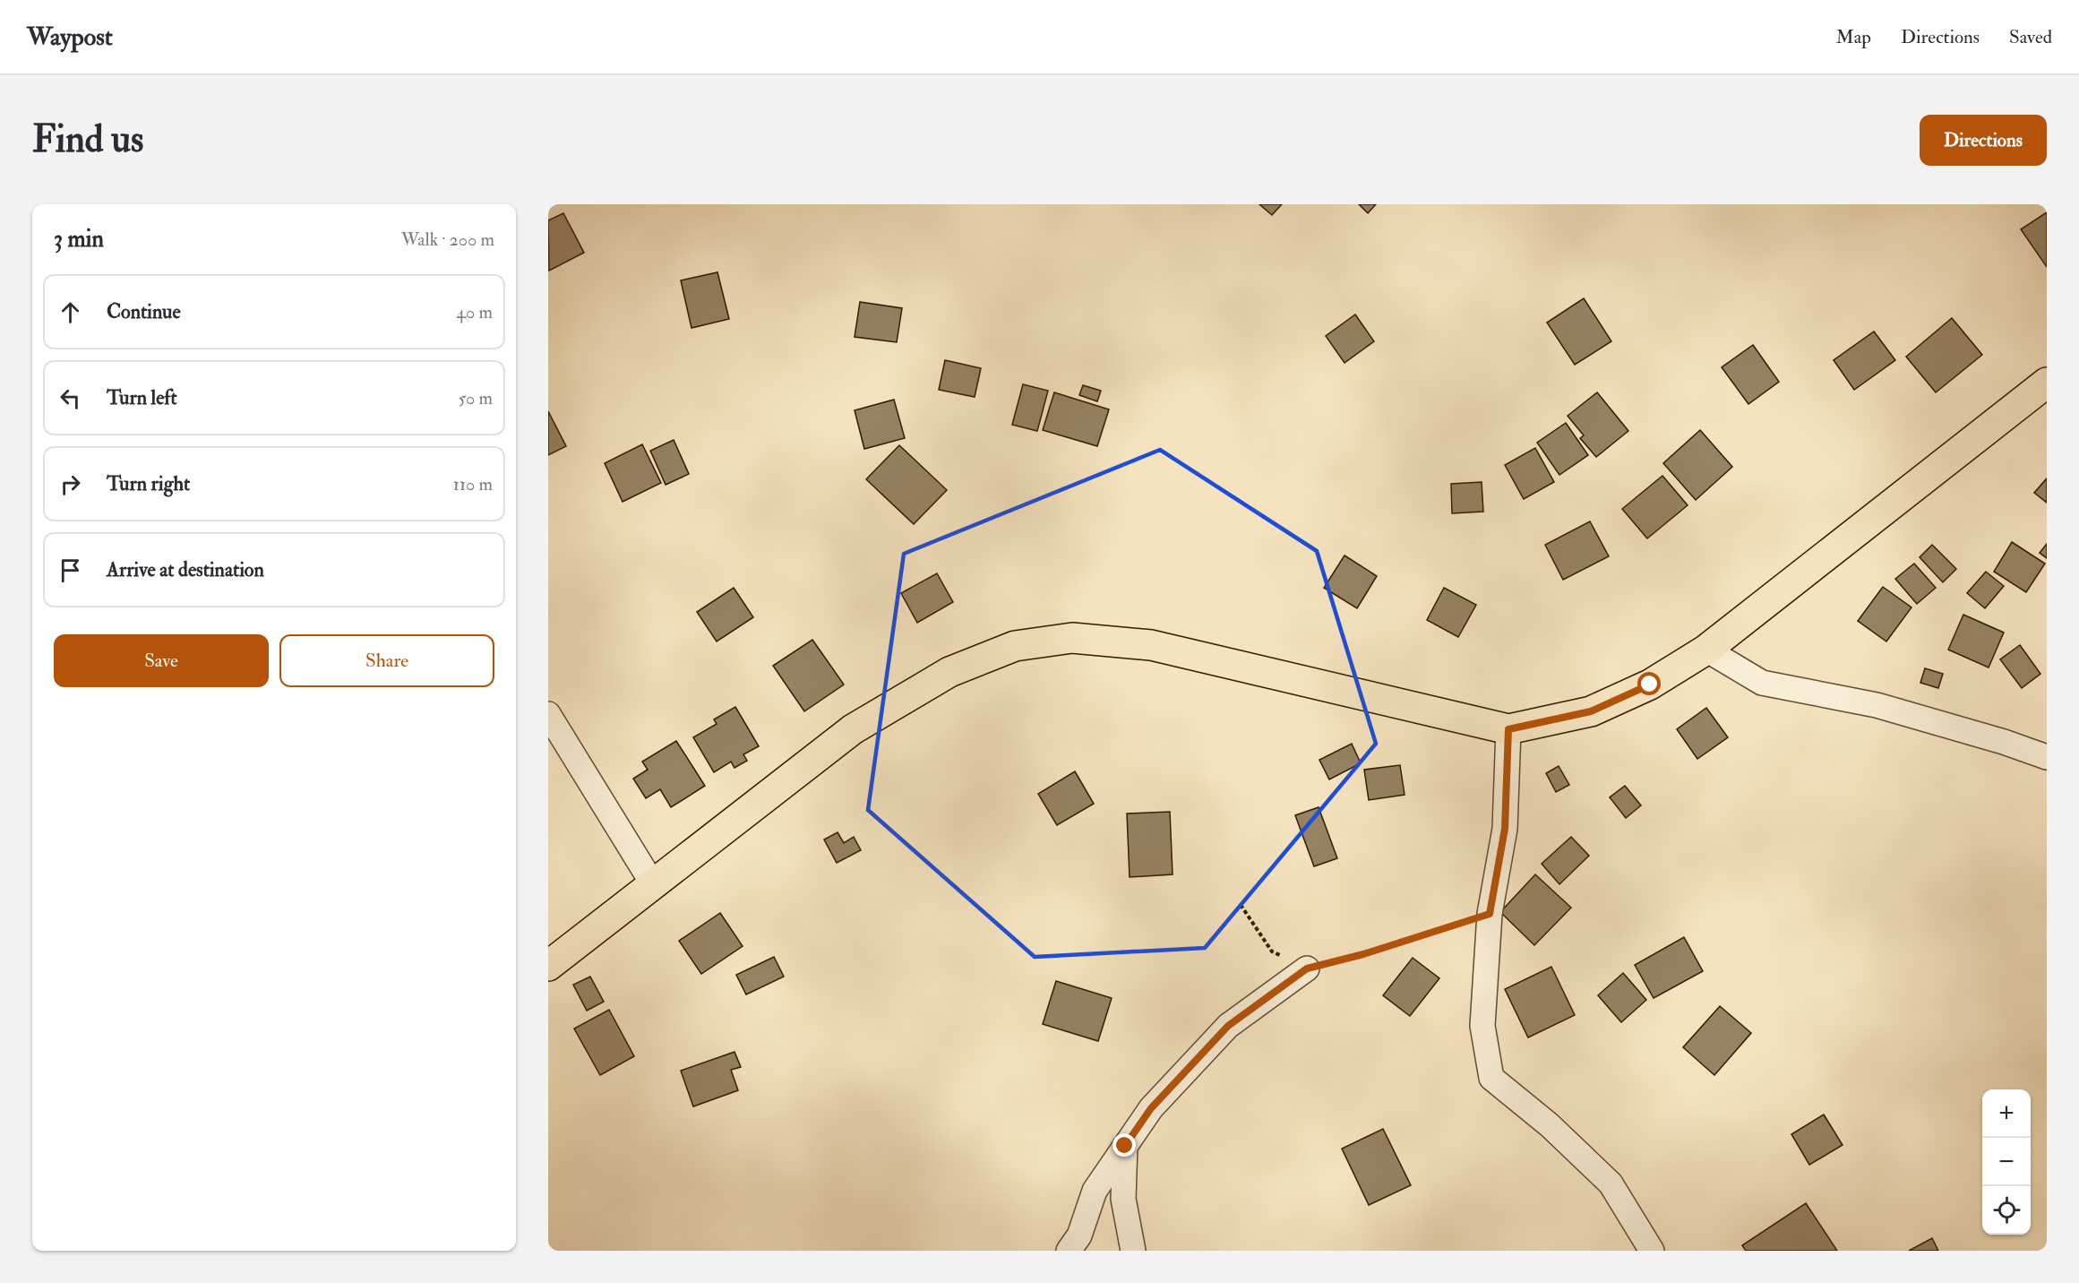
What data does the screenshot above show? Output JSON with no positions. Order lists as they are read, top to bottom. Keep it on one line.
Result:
{"page":{"header":"Waypost","nav":["Map","Directions","Saved"],"buttons":["Directions",["Save","Share"]],"title":"Find us","heading":["3 min","Walk · 200 m"],"list":[["Continue","40 m"],["Turn left","50 m"],["Turn right","110 m"],"Arrive at destination"],"map_buttons":["+","−"]}}
